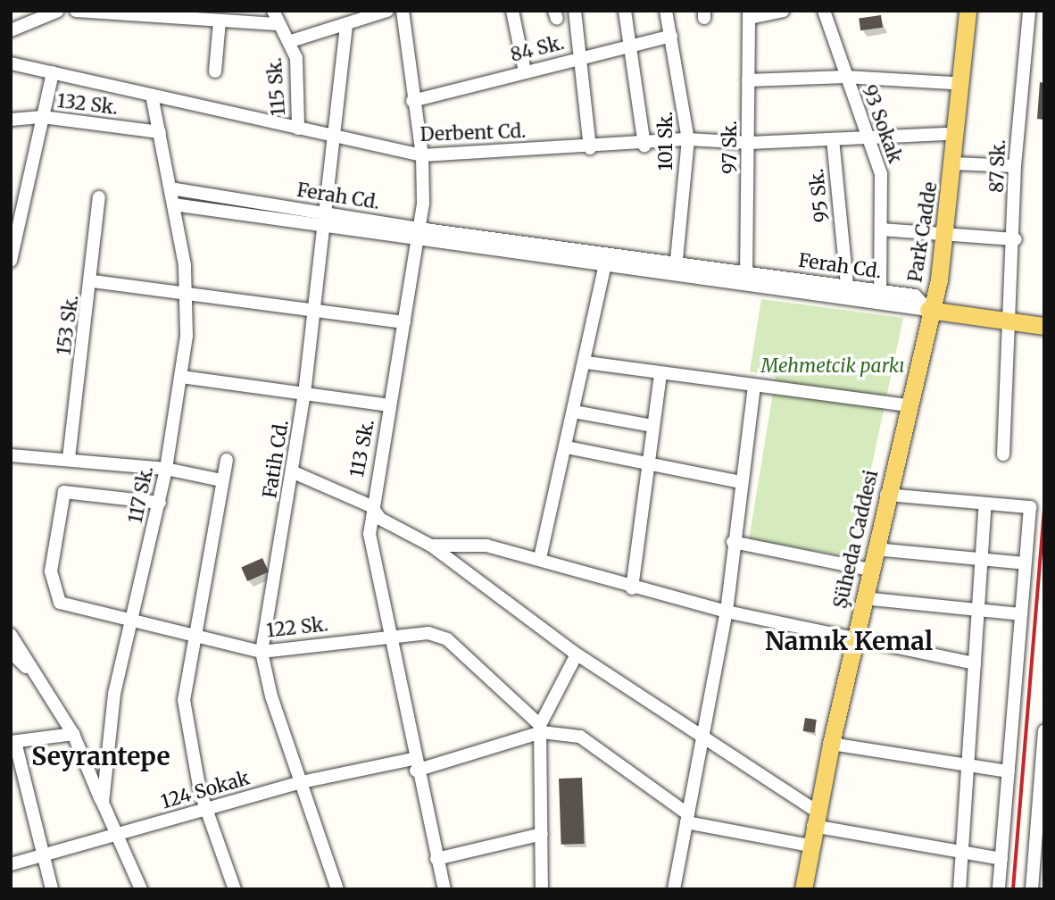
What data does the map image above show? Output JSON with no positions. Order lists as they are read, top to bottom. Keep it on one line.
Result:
{"streets":{"main road":["Park Cadde","Şüheda Caddesi"],"street":["84 Sk.","115 Sk.","132 Sk.","93 Sokak","Derbent Cd.","101 Sk.","97 Sk.","87 Sk.","95 Sk.","Ferah Cd.","153 Sk.","113 Sk.","Fatih Cd.","117 Sk.","122 Sk.","124 Sokak"]},"crossings":[["84 Sk.","101 Sk."],["84 Sk.","113 Sk."],["115 Sk.","Derbent Cd."],["132 Sk.","117 Sk."],["93 Sokak","Derbent Cd."],["93 Sokak","Ferah Cd."],["Derbent Cd.","101 Sk."],["Derbent Cd.","97 Sk."],["Derbent Cd.","95 Sk."],["Derbent Cd.","Park Cadde"],["Derbent Cd.","113 Sk."],["Derbent Cd.","Fatih Cd."],["Derbent Cd.","117 Sk."],["101 Sk.","Ferah Cd."],["97 Sk.","Ferah Cd."],["95 Sk.","Ferah Cd."],["Ferah Cd.","Park Cadde"],["Ferah Cd.","113 Sk."],["Ferah Cd.","Fatih Cd."],["Ferah Cd.","117 Sk."],["Ferah Cd.","Şüheda Caddesi"],["Park Cadde","Şüheda Caddesi"],["113 Sk.","122 Sk."],["113 Sk.","124 Sokak"],["Fatih Cd.","122 Sk."],["Fatih Cd.","124 Sokak"],["117 Sk.","122 Sk."],["122 Sk.","124 Sokak"]],"districts":["Namık Kemal","Seyrantepe"],"parks":["Mehmetcik parkı"]}
